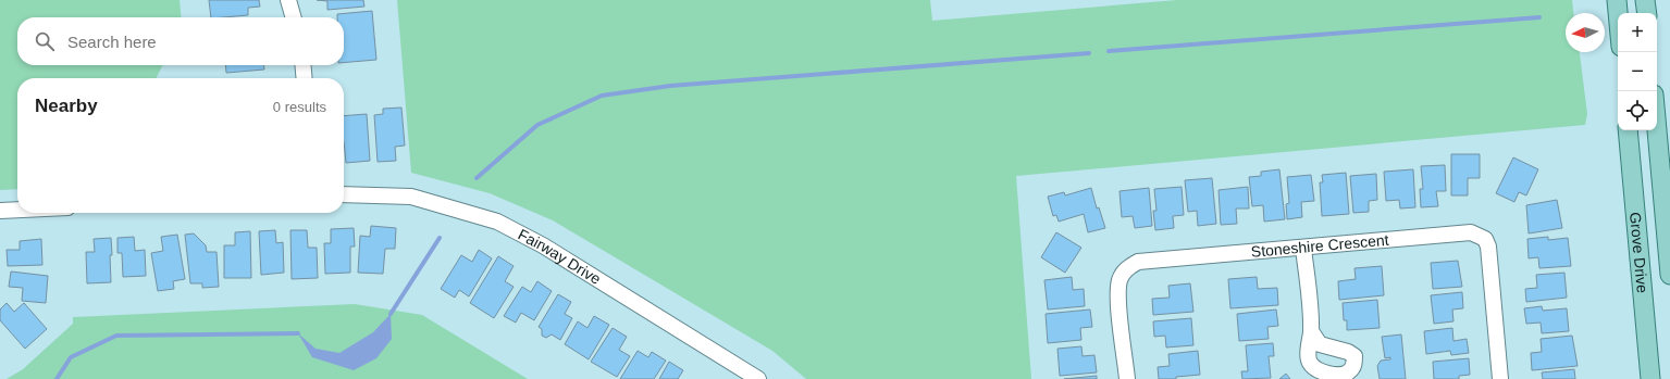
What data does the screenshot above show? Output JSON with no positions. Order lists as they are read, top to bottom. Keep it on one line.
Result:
{"streets":{"main road":["Grove Drive"],"street":["Stoneshire Crescent","Fairway Drive"]},"north":"left","page":{"map_buttons":["+","−"],"search":"Search here","heading":["Nearby","0 results"]}}
